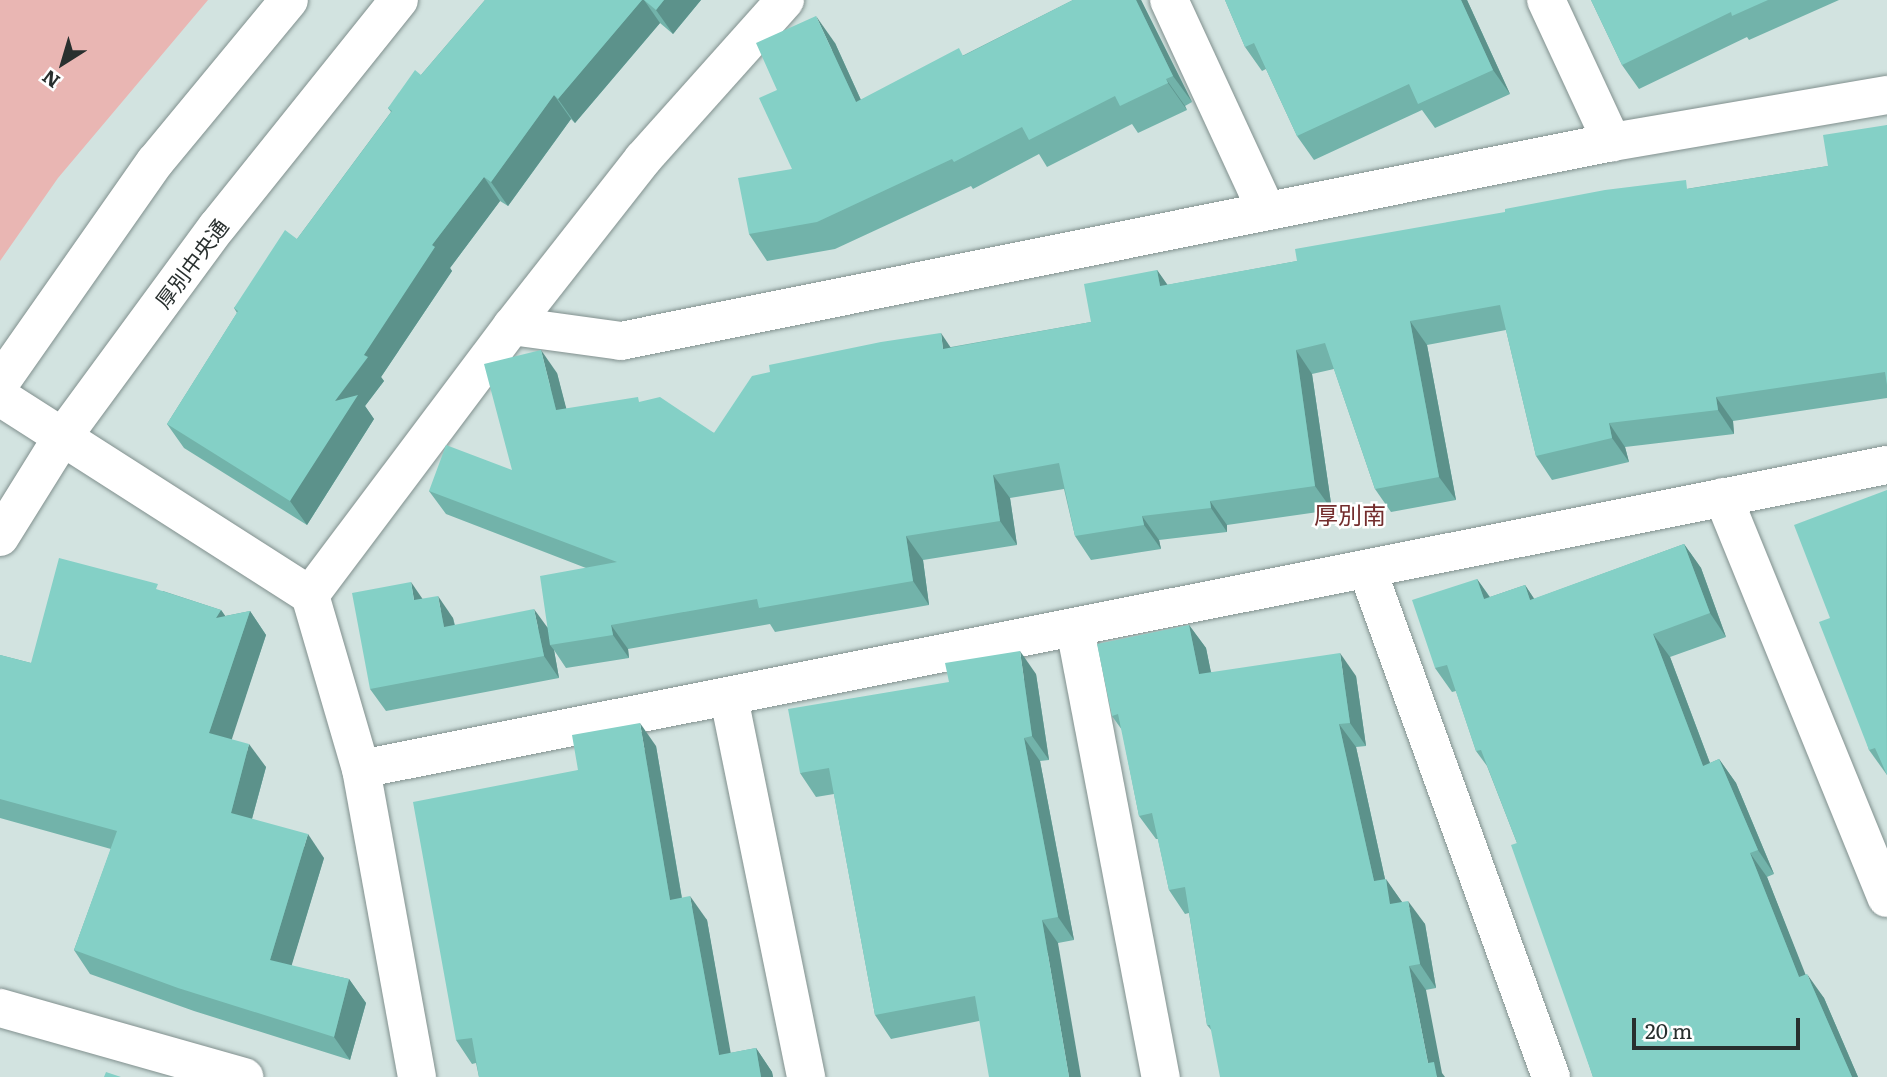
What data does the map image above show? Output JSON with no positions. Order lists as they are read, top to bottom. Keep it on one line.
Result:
{"streets":{"street":["厚別中央通"]},"districts":["厚別南"],"scale_bar":"20 m","north":"bottom left"}
